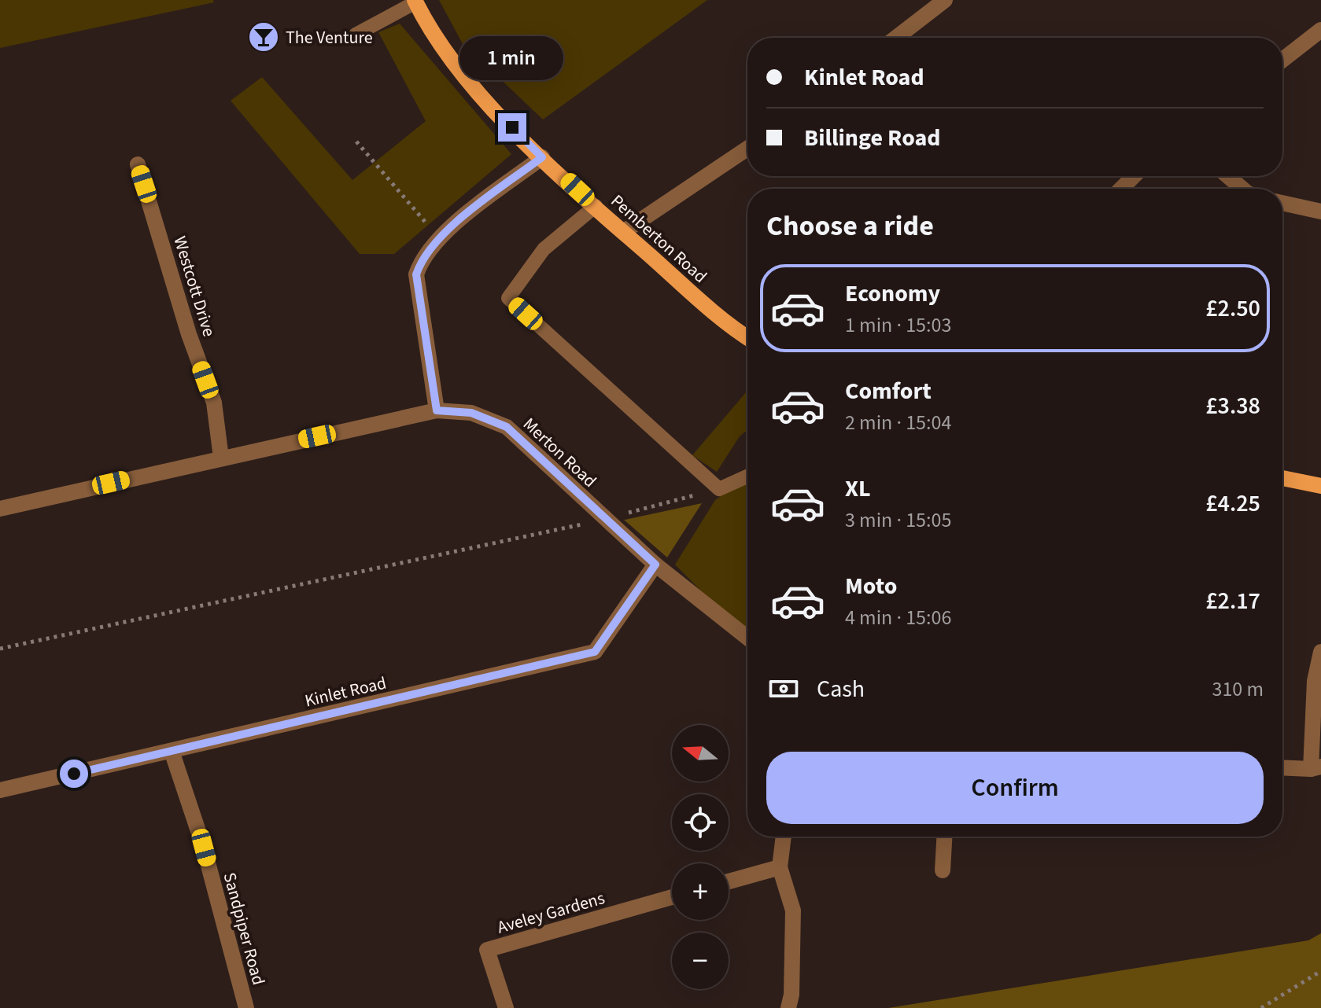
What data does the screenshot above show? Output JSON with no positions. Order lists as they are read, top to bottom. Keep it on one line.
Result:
{"streets":{"main road":["Pemberton Road"],"street":["Westcott Drive","Merton Road","Kinlet Road","Aveley Gardens","Sandpiper Road"]},"crossings":[["Westcott Drive","Merton Road"],["Merton Road","Kinlet Road"],["Kinlet Road","Sandpiper Road"]],"places":{"bar":["The Venture"]},"north":"left","page":{"bubble":"1 min","banner":["Kinlet Road","Billinge Road"],"heading":"Choose a ride","list":[{"name":"Economy","note":"1 min · 15:03","value":"£2.50"},{"name":"Comfort","note":"2 min · 15:04","value":"£3.38"},{"name":"XL","note":"3 min · 15:05","value":"£4.25"},{"name":"Moto","note":"4 min · 15:06","value":"£2.17"}],"pay":["Cash","310 m"],"map_buttons":["+","−"],"buttons":"Confirm"}}
